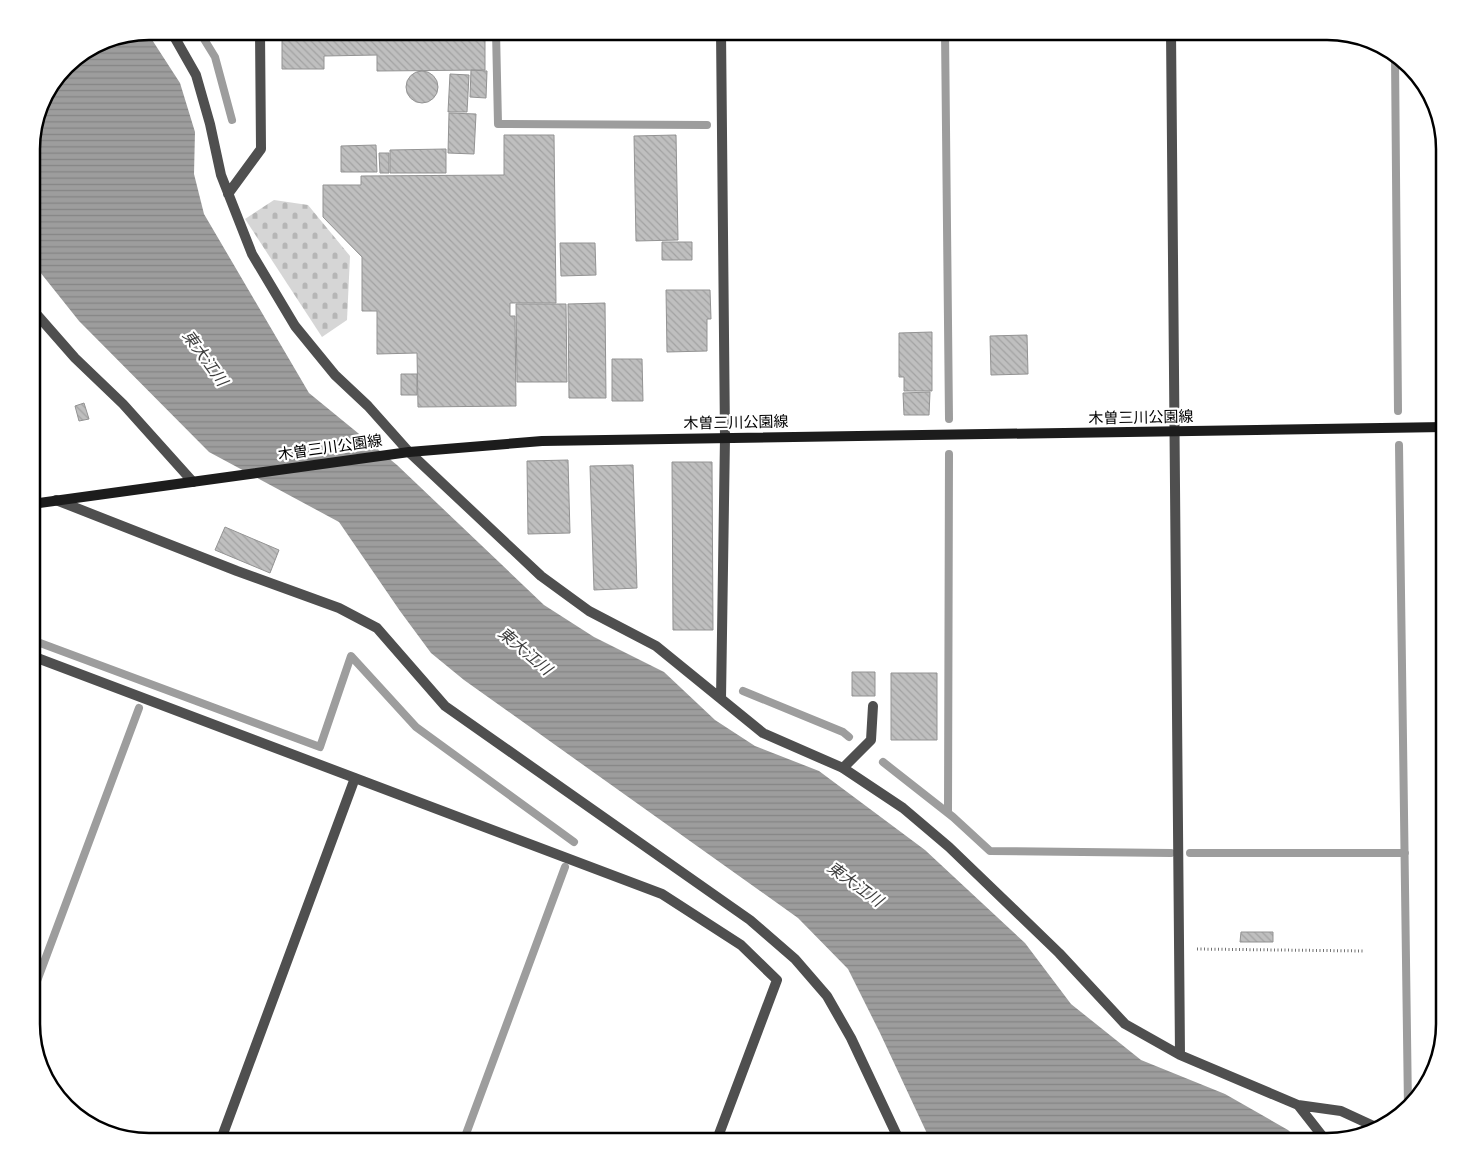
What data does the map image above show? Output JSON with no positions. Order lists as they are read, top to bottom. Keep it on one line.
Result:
{"streets":{"main road":["木曽三川公園線"]},"water":["東大江川"]}
